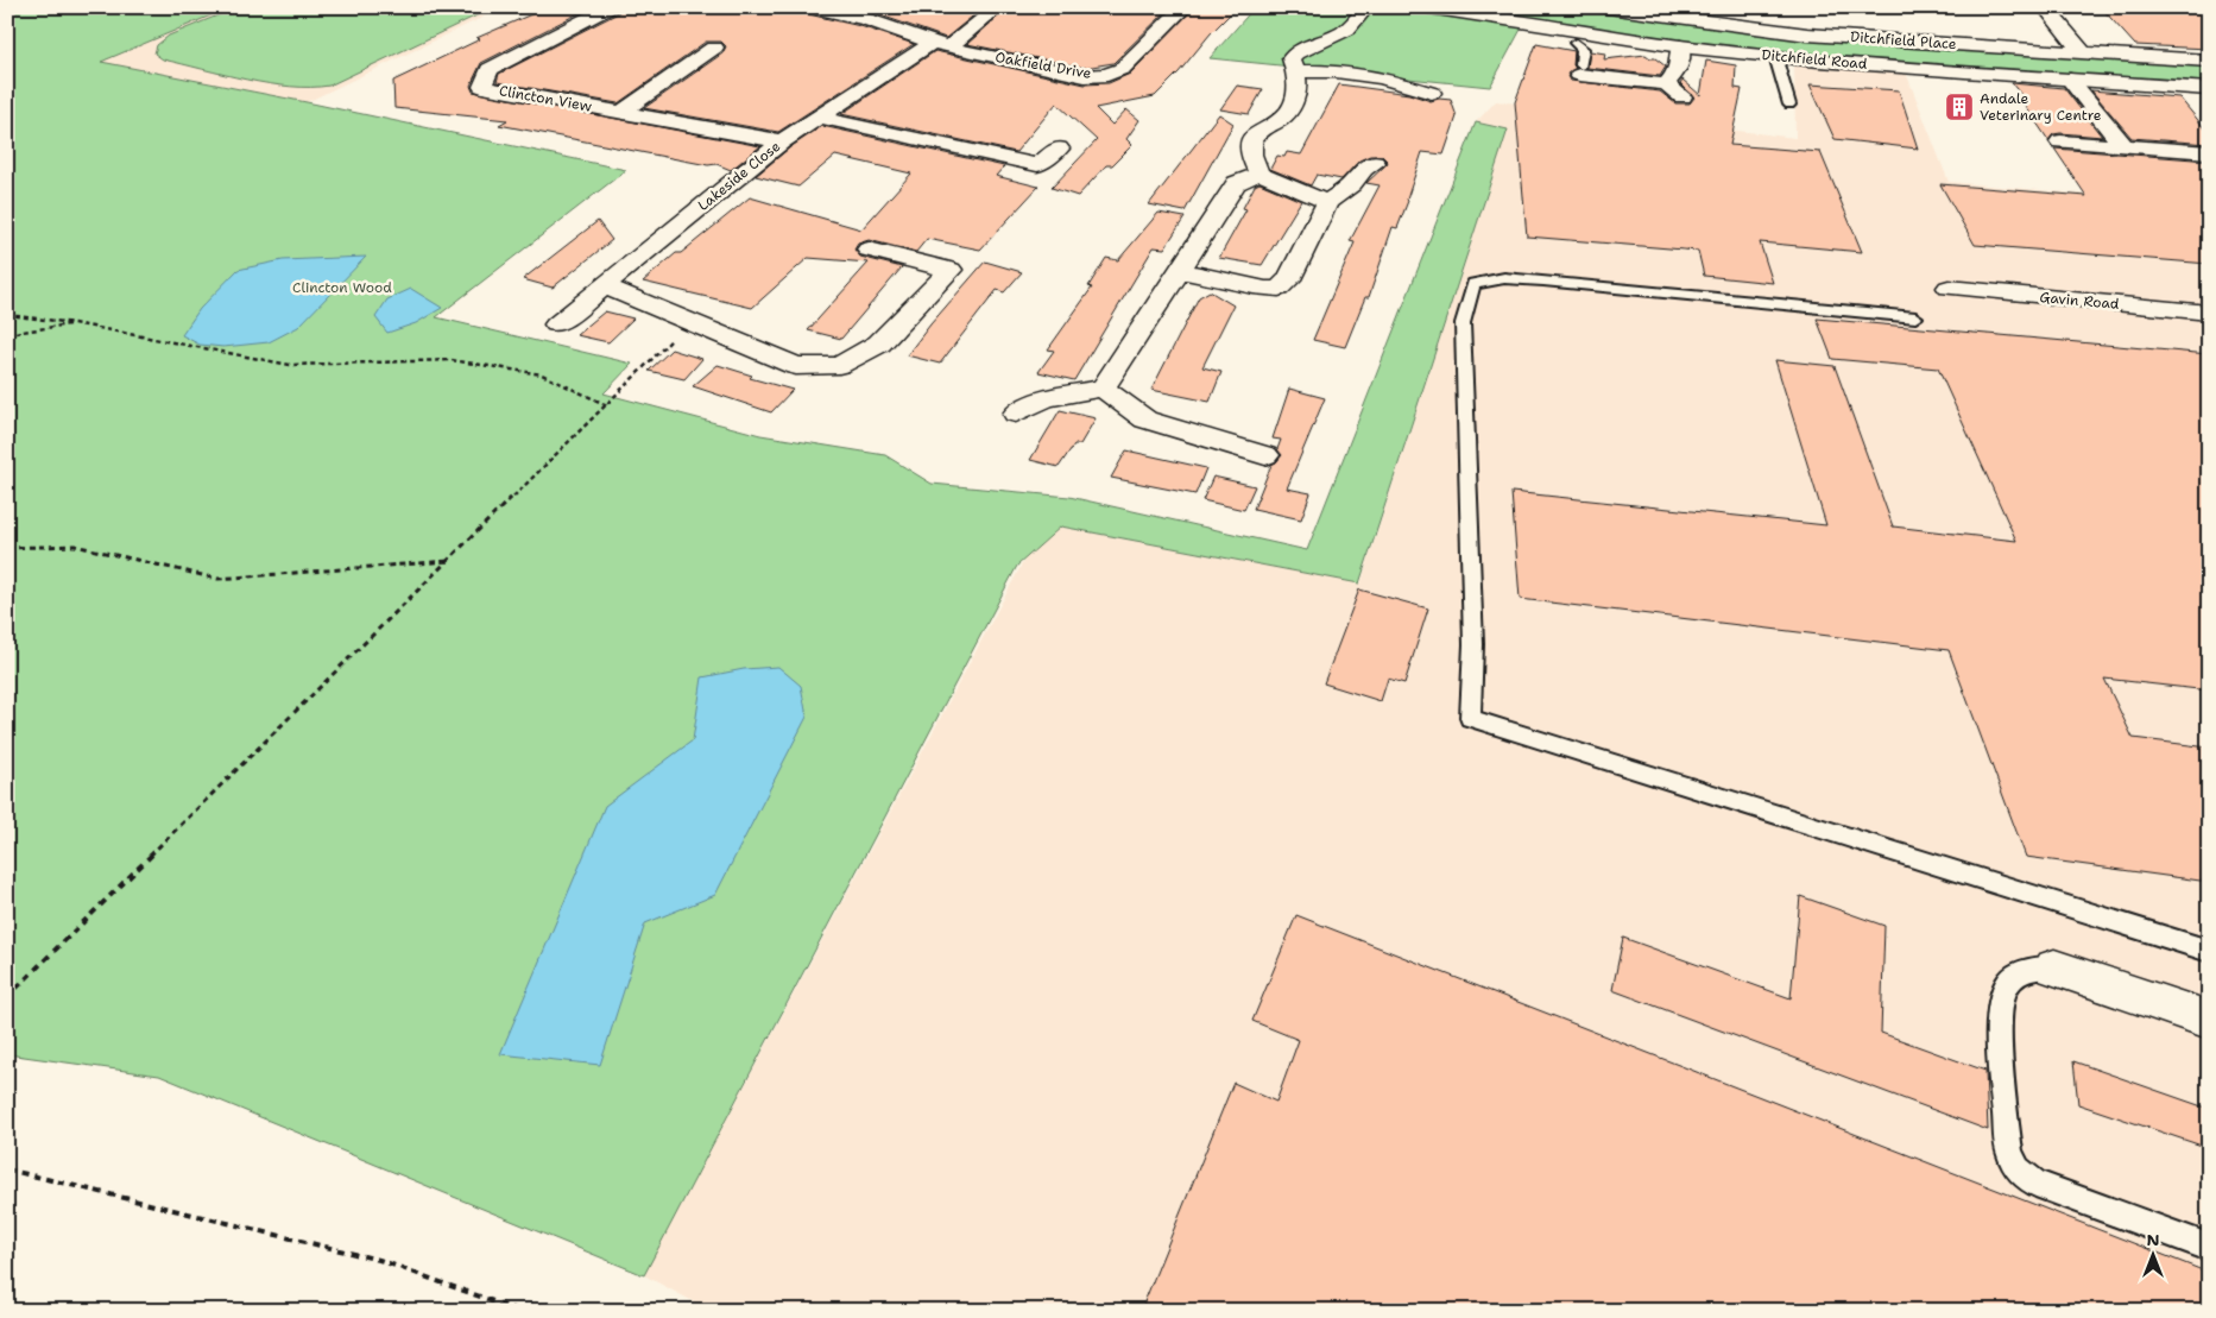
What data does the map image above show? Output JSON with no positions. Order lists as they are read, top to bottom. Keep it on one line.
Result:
{"streets":{"street":["Ditchfield Place","Ditchfield Road","Oakfield Drive","Clincton View","Lakeside Close","Gavin Road"]},"crossings":[["Oakfield Drive","Lakeside Close"],["Clincton View","Lakeside Close"]],"parks":["Clincton Wood"],"places":{"building":["Andale Veterinary Centre"]},"north":"top"}
